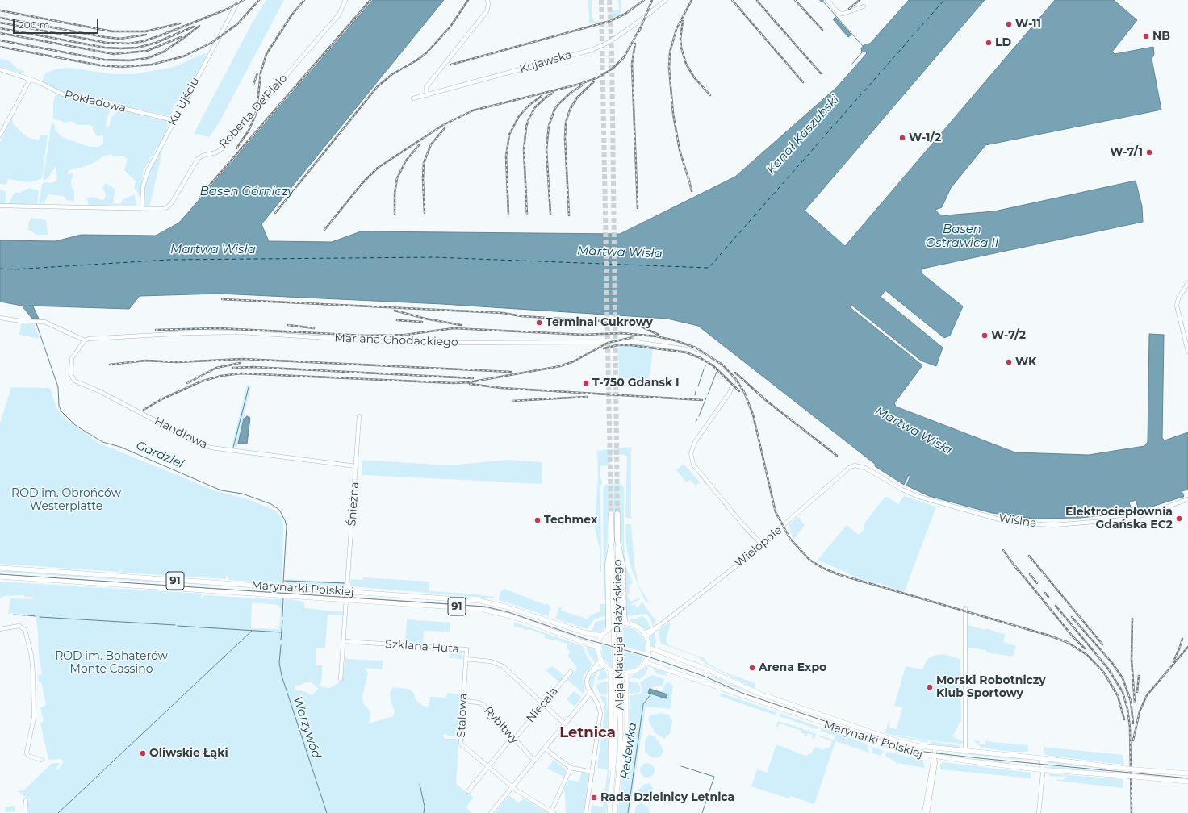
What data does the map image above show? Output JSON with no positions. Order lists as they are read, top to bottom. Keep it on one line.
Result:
{"streets":{"highway":["Aleja Macieja Płażyńskiego"],"main road":["91","Marynarki Polskiej"],"street":["Kujawska","Pokładowa","Ku Ujściu","Roberta De'Plelo","Mariana Chodackiego","Handlowa","Śnieżna","Wiślna","Wielopole","Szklana Huta","Niecała","Stalowa","Rybitwy"]},"crossings":[["Pokładowa","Ku Ujściu"],["Ku Ujściu","Roberta De'Plelo"],["Mariana Chodackiego","Handlowa"],["Mariana Chodackiego","Wielopole"],["Handlowa","Śnieżna"],["Śnieżna","Marynarki Polskiej"],["Wiślna","Wielopole"],["Wielopole","Marynarki Polskiej"],["Szklana Huta","Niecała"],["Szklana Huta","Stalowa"],["Niecała","Stalowa"],["Niecała","Rybitwy"],["Stalowa","Rybitwy"]],"districts":["Letnica"],"water":["Kanał Kaszubski","Basen Górniczy","Basen Ostrawica II","Martwa Wisła","Gardziel","Warzywód","Redewka"],"parks":["ROD im. Obrońców Westerplatte","ROD im. Bohaterów Monte Cassino"],"places":["W-11","NB","LD","W-1/2","W-7/1","Terminal Cukrowy","W-7/2","WK","T-750 Gdansk I","Elektrociepłownia Gdańska EC2","Techmex","Arena Expo","Morski Robotniczy Klub Sportowy","Oliwskie Łąki","Rada Dzielnicy Letnica"],"scale_bar":"200 m"}
